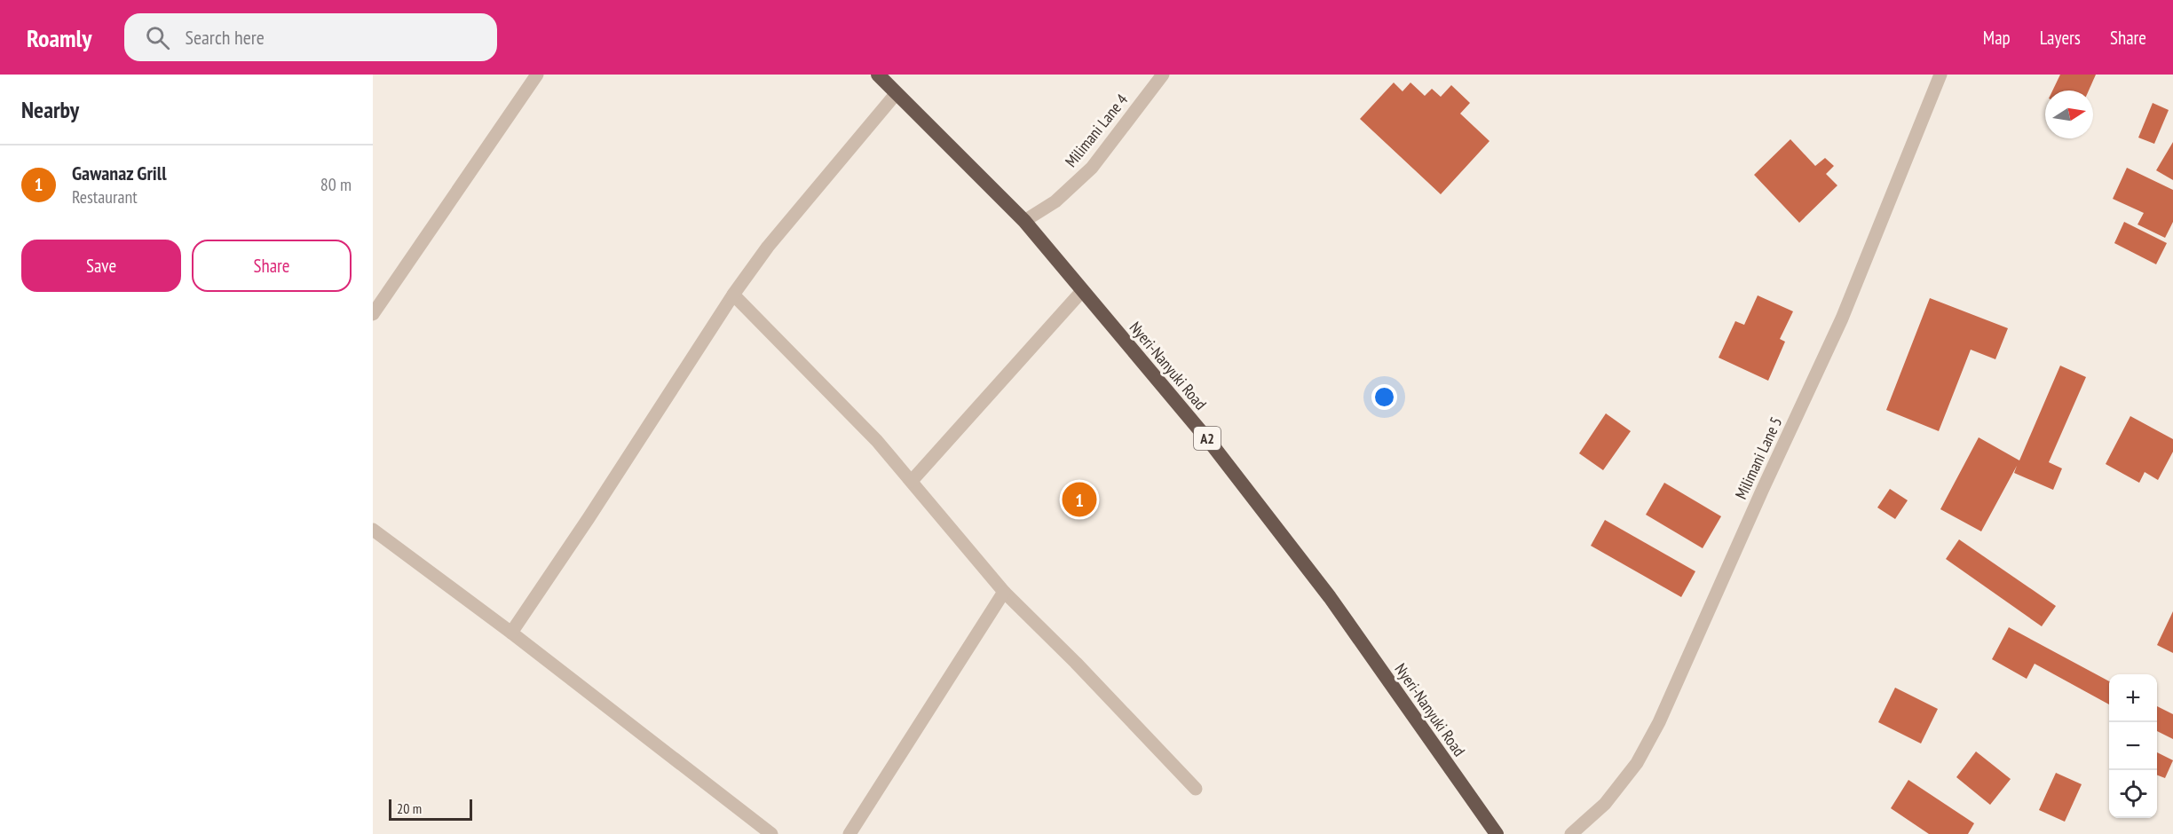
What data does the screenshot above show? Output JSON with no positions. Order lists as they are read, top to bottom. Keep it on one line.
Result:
{"streets":{"highway":["Nyeri-Nanyuki Road","A2"],"street":["Milimani Lane 4","Milimani Lane 5"]},"crossings":[["Milimani Lane 4","Nyeri-Nanyuki Road"]],"scale_bar":"20 m","north":"right","page":{"header":"Roamly","search":"Search here","nav":["Map","Layers","Share"],"heading":"Nearby","list":[{"mark":"1","name":"Gawanaz Grill","note":"Restaurant","value":"80 m"}],"buttons":["Save","Share"],"pins":"1","map_buttons":["+","−"],"scale":"20 m"}}
